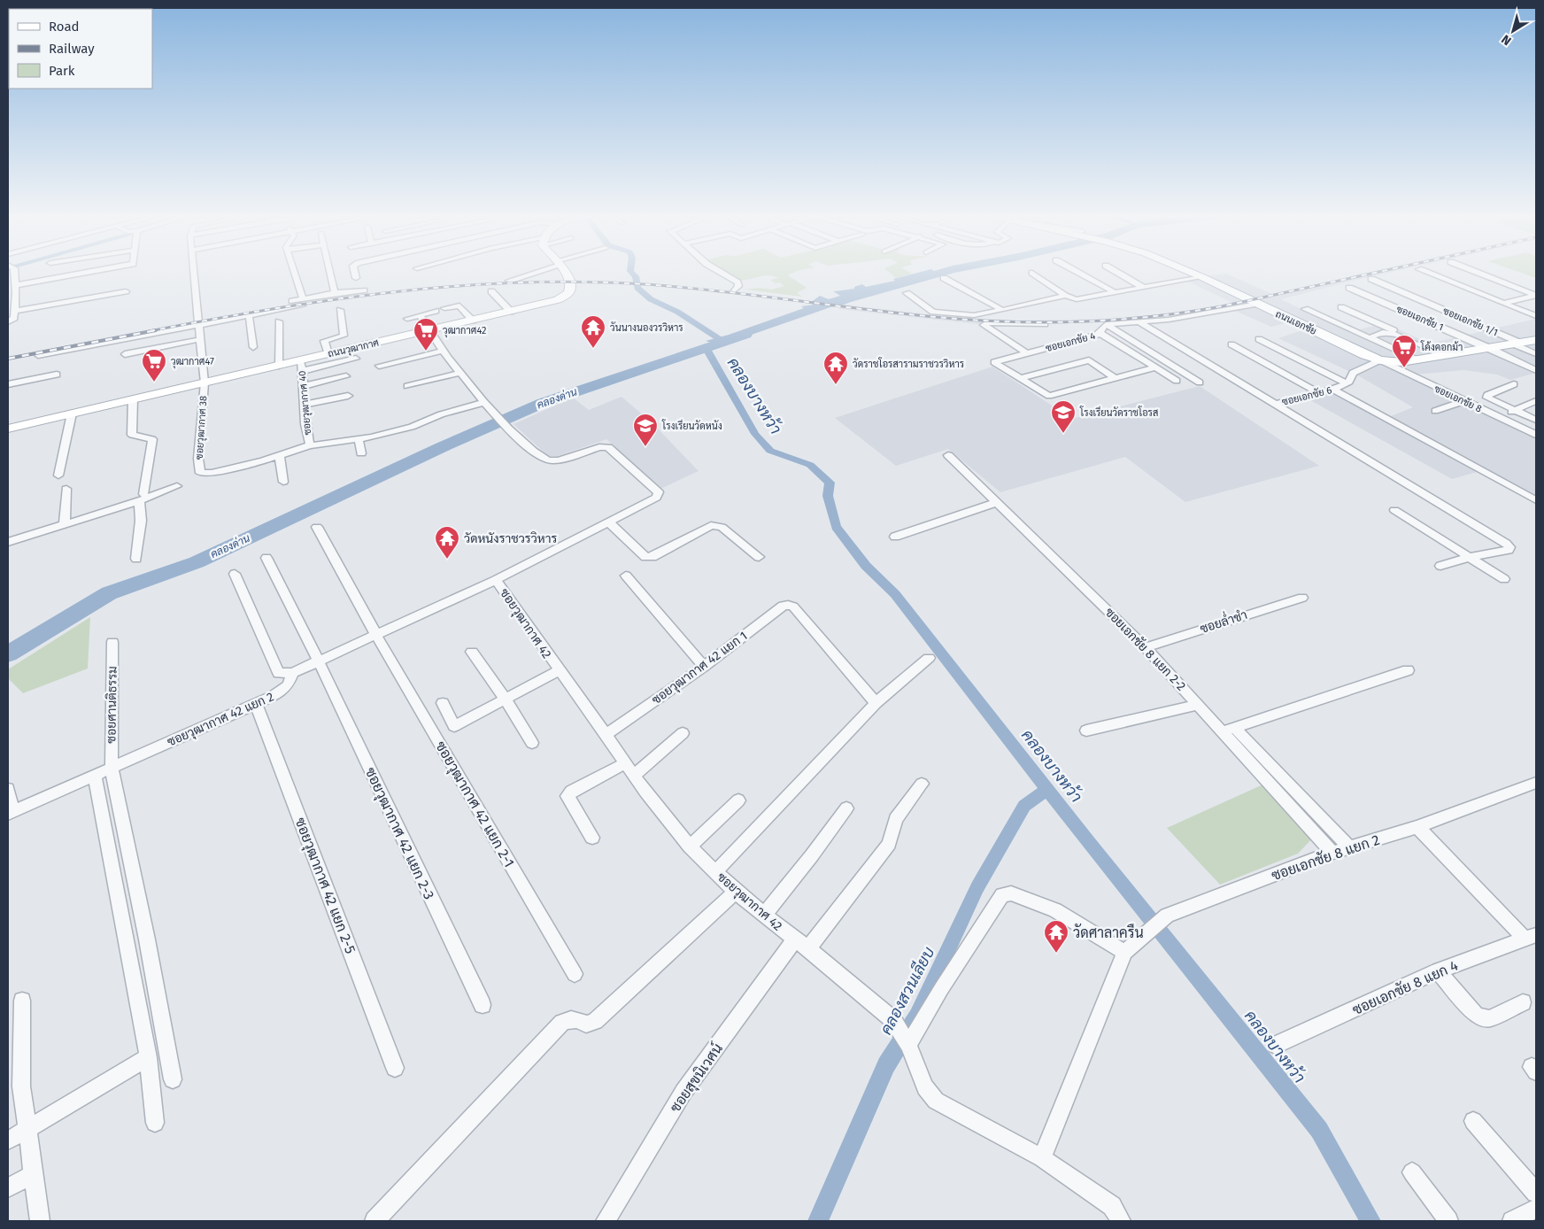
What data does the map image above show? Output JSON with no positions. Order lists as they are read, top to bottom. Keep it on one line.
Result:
{"streets":{"main road":["ถนนเอกชัย","ถนนวุฒากาศ"],"street":["ซอยเอกชัย 1","ซอยเอกชัย 1/1","ซอยเอกชัย 4","ซอยเอกชัย 6","ซอยเอกชัย 8","ซอยวุฒากาศ 40","ซอยวุฒากาศ 38","ซอยล่ำชำ","ซอยวุฒากาศ 42","ซอยเอกชัย 8 แยก 2-2","ซอยวุฒากาศ 42 แยก 1","ซอยศานติธรรม","ซอยวุฒากาศ 42 แยก 2","ซอยวุฒากาศ 42 แยก 2-1","ซอยวุฒากาศ 42 แยก 2-3","ซอยเอกชัย 8 แยก 2","ซอยวุฒากาศ 42 แยก 2-5","ซอยเอกชัย 8 แยก 4","ซอยสุขนิเวศน์"]},"crossings":[["ซอยเอกชัย 1","ถนนเอกชัย"],["ซอยเอกชัย 1/1","ถนนเอกชัย"],["ถนนเอกชัย","ซอยเอกชัย 4"],["ถนนเอกชัย","ซอยเอกชัย 6"],["ถนนเอกชัย","ซอยเอกชัย 8"],["ถนนวุฒากาศ","ซอยวุฒากาศ 40"],["ถนนวุฒากาศ","ซอยวุฒากาศ 38"],["ถนนวุฒากาศ","ซอยวุฒากาศ 42"],["ซอยเอกชัย 6","ซอยเอกชัย 8"],["ซอยล่ำชำ","ซอยเอกชัย 8 แยก 2-2"],["ซอยวุฒากาศ 42","ซอยวุฒากาศ 42 แยก 1"],["ซอยวุฒากาศ 42","ซอยสุขนิเวศน์"],["ซอยเอกชัย 8 แยก 2-2","ซอยเอกชัย 8 แยก 2"],["ซอยศานติธรรม","ซอยวุฒากาศ 42 แยก 2"],["ซอยวุฒากาศ 42 แยก 2","ซอยวุฒากาศ 42 แยก 2-5"]],"water":["คลองบางหว้า","คลองด่าน","คลองสวนเลียบ"],"places":{"temple":["วันนางนองวรวิหาร","วัดราชโอรสารามราชวรวิหาร","วัดหนังราชวรวิหาร","วัดศาลาครืน"],"supermarket":["วุฒากาศ42","โค้งคอกม้า","วุฒากาศ47"],"school or university":["โรงเรียนวัดราชโอรส","โรงเรียนวัดหนัง"]},"legend":["Road","Railway","Park"],"north":"bottom left"}
